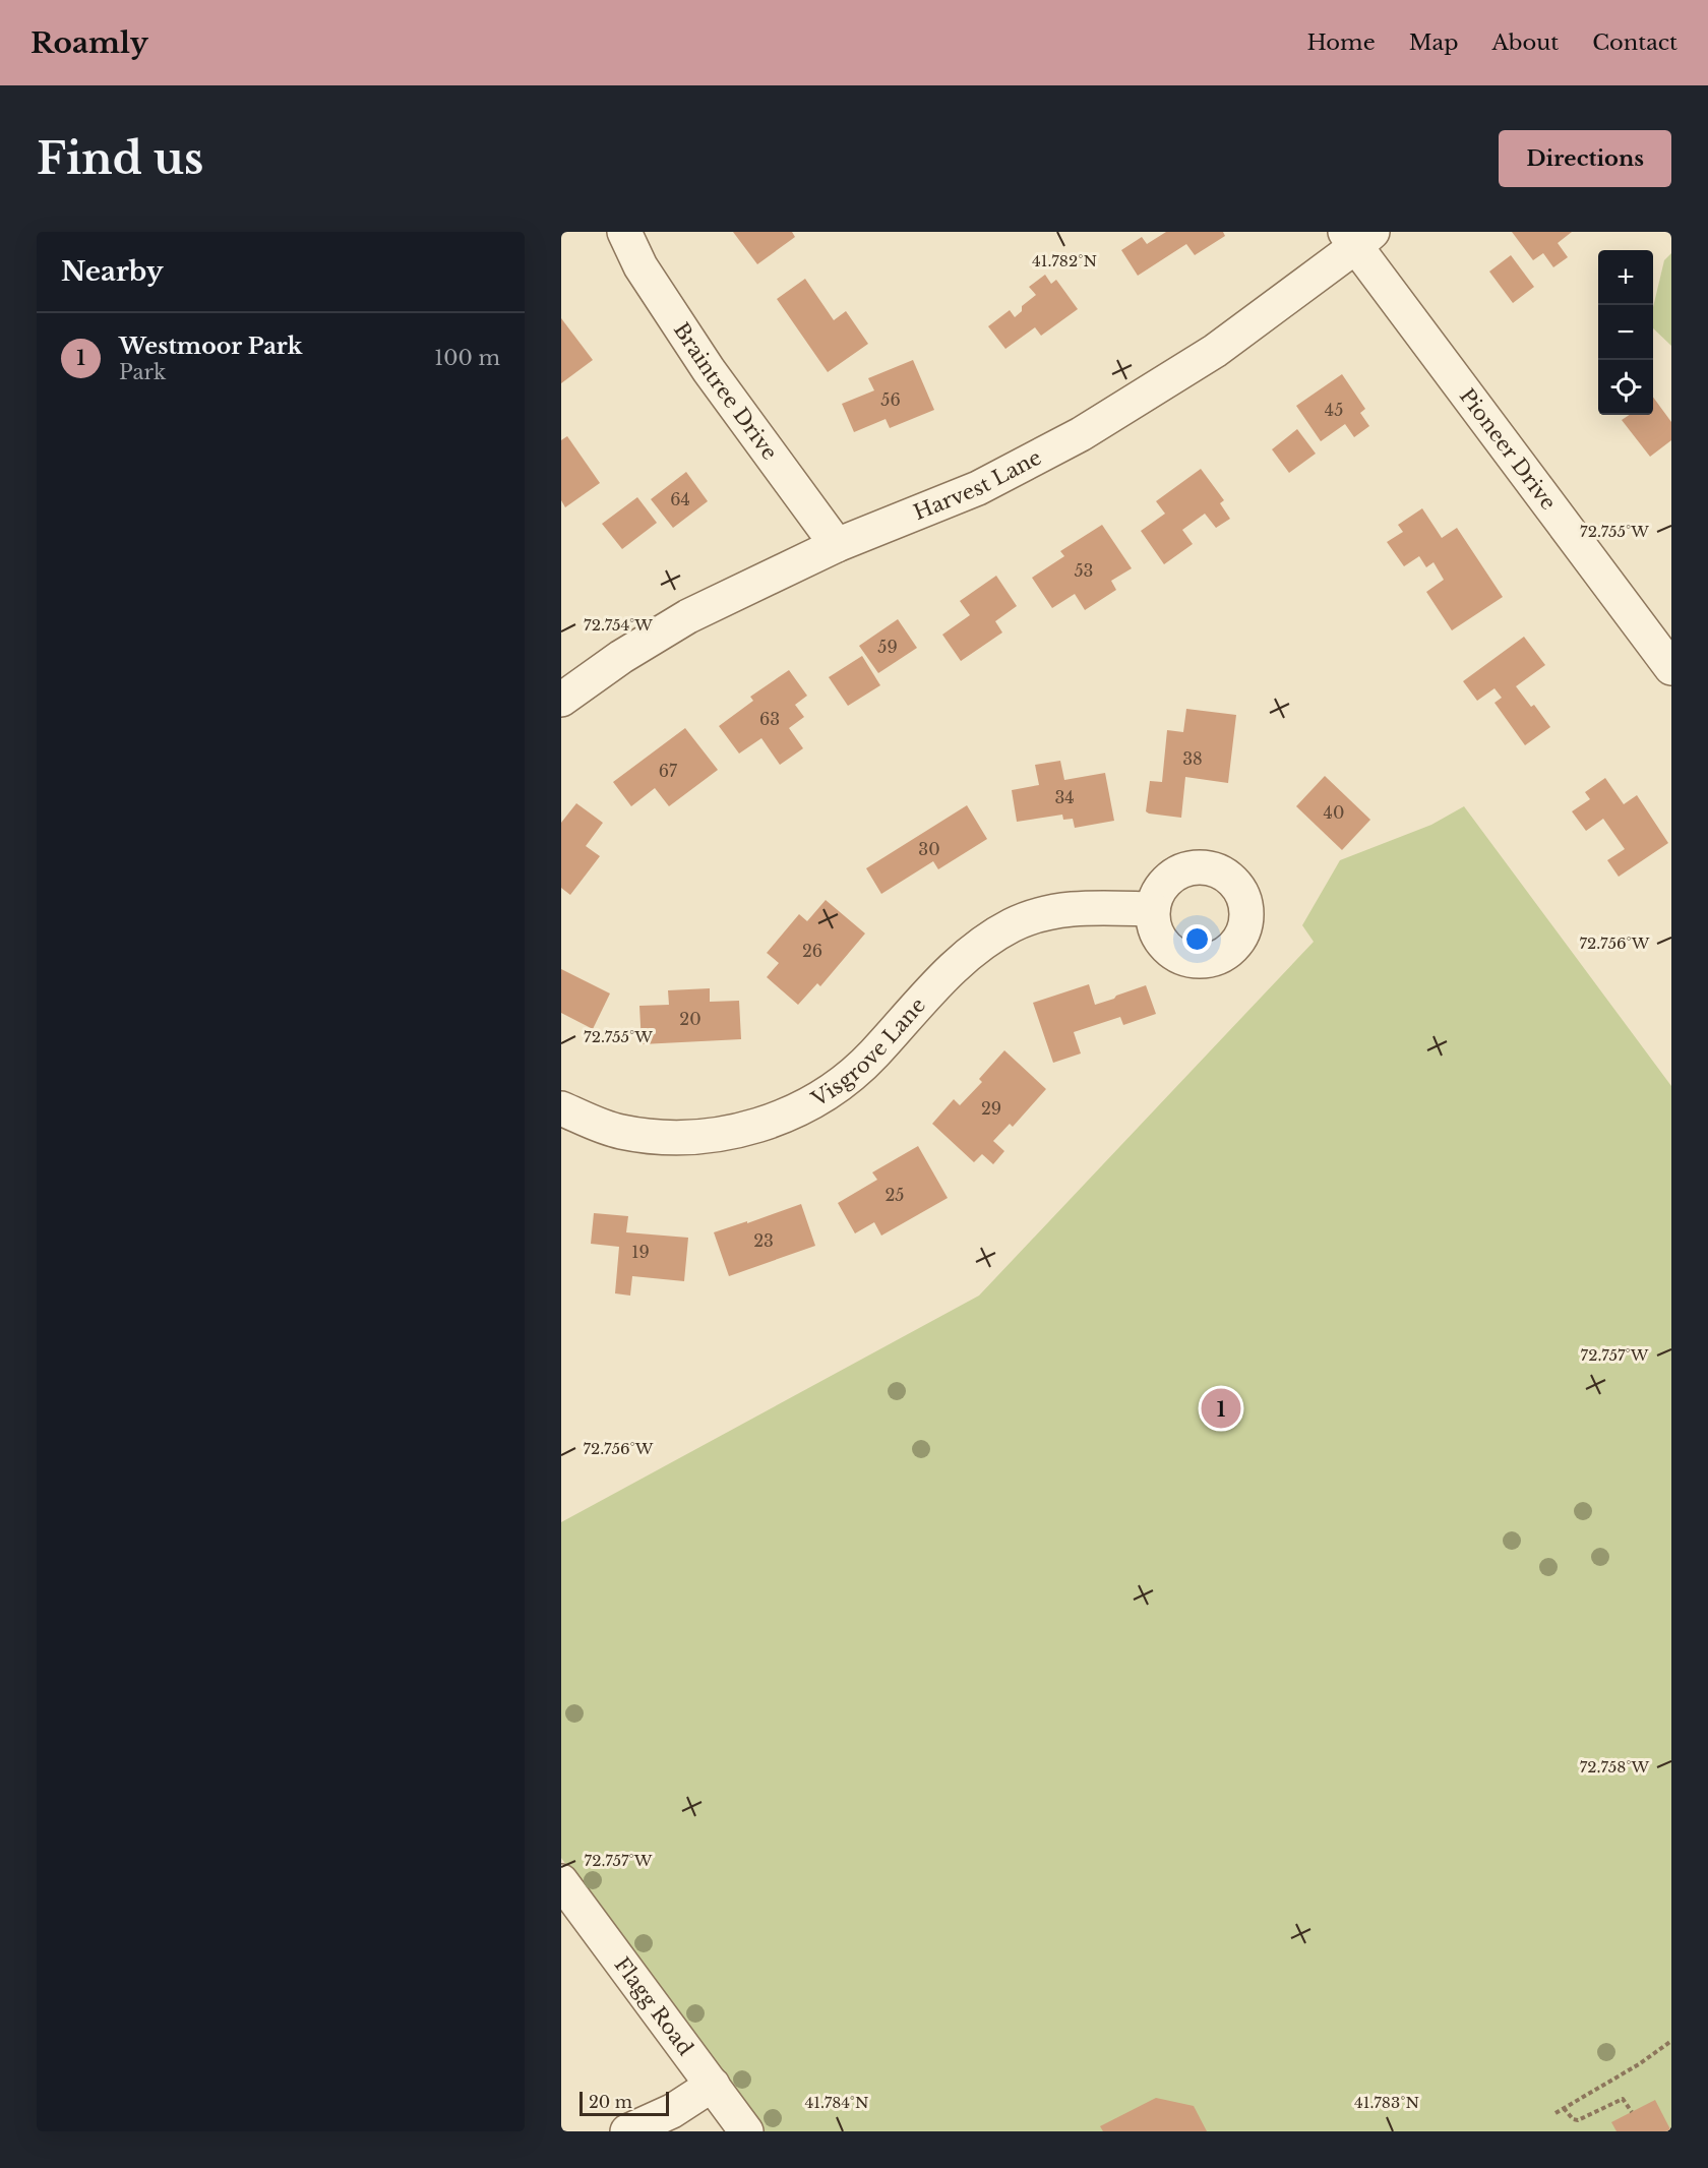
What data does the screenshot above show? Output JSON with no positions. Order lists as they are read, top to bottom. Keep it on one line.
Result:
{"streets":{"street":["Braintree Drive","Pioneer Drive","Harvest Lane","Visgrove Lane","Flagg Road"]},"crossings":[["Braintree Drive","Harvest Lane"],["Pioneer Drive","Harvest Lane"]],"house_numbers":["56","45","64","53","59","63","38","67","34","40","30","26","20","29","25","23","19"],"scale_bar":"20 m","page":{"header":"Roamly","nav":["Home","Map","About","Contact"],"buttons":"Directions","title":"Find us","heading":"Nearby","map_buttons":["+","−"],"list":[{"mark":"1","name":"Westmoor Park","note":"Park","value":"100 m"}],"pins":"1","scale":"20 m"},"coordinates":["41.782°N","72.755°W","72.754°W","72.756°W","72.757°W","72.758°W","41.784°N","41.783°N"]}
